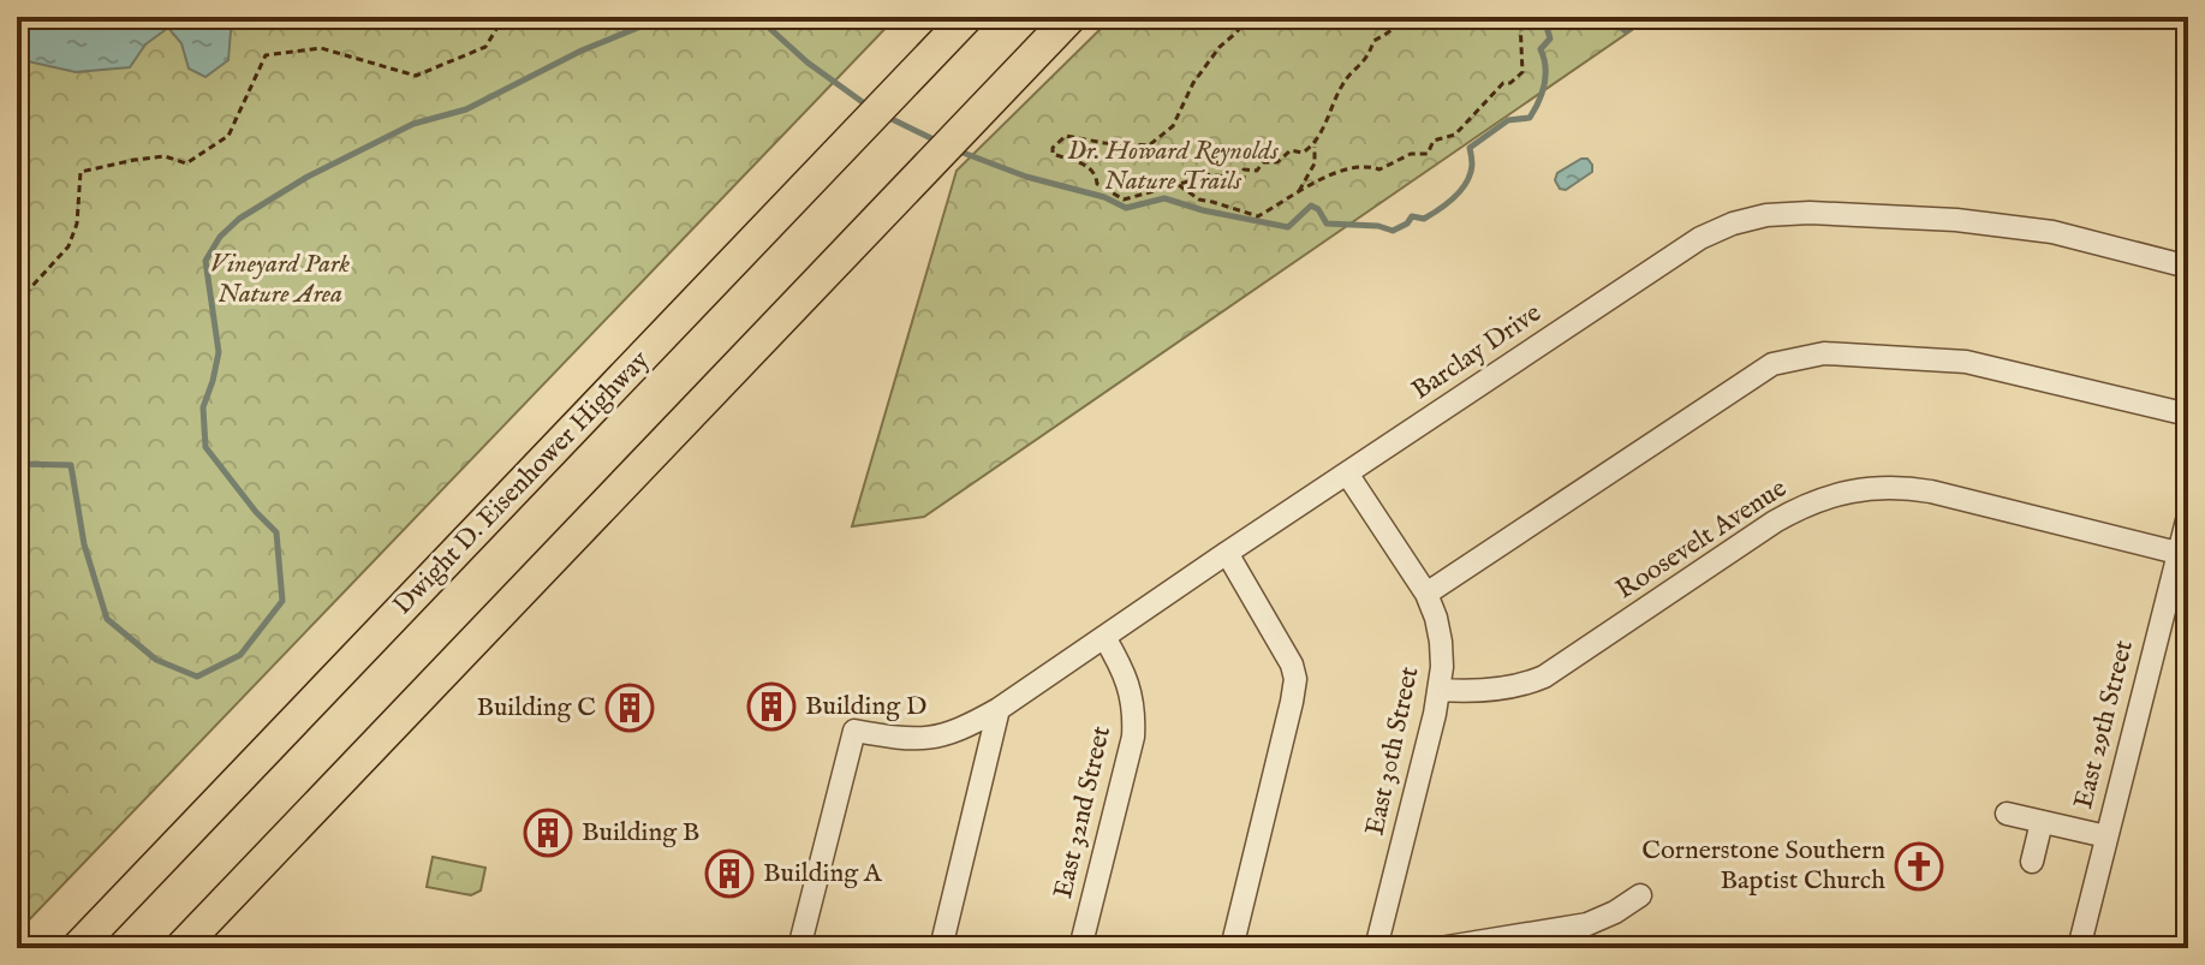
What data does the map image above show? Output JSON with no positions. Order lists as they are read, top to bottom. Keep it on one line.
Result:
{"streets":{"highway":["Dwight D. Eisenhower Highway"],"street":["Barclay Drive","Roosevelt Avenue","East 29th Street","East 30th Street","East 32nd Street"]},"crossings":[["Barclay Drive","East 30th Street"],["Barclay Drive","East 32nd Street"],["Roosevelt Avenue","East 29th Street"],["Roosevelt Avenue","East 30th Street"]],"parks":["Dr. Howard Reynolds Nature Trails","Vineyard Park Nature Area"],"places":{"building":["Building D","Building C","Building B","Building A"],"church":["Cornerstone Southern Baptist Church"]}}
